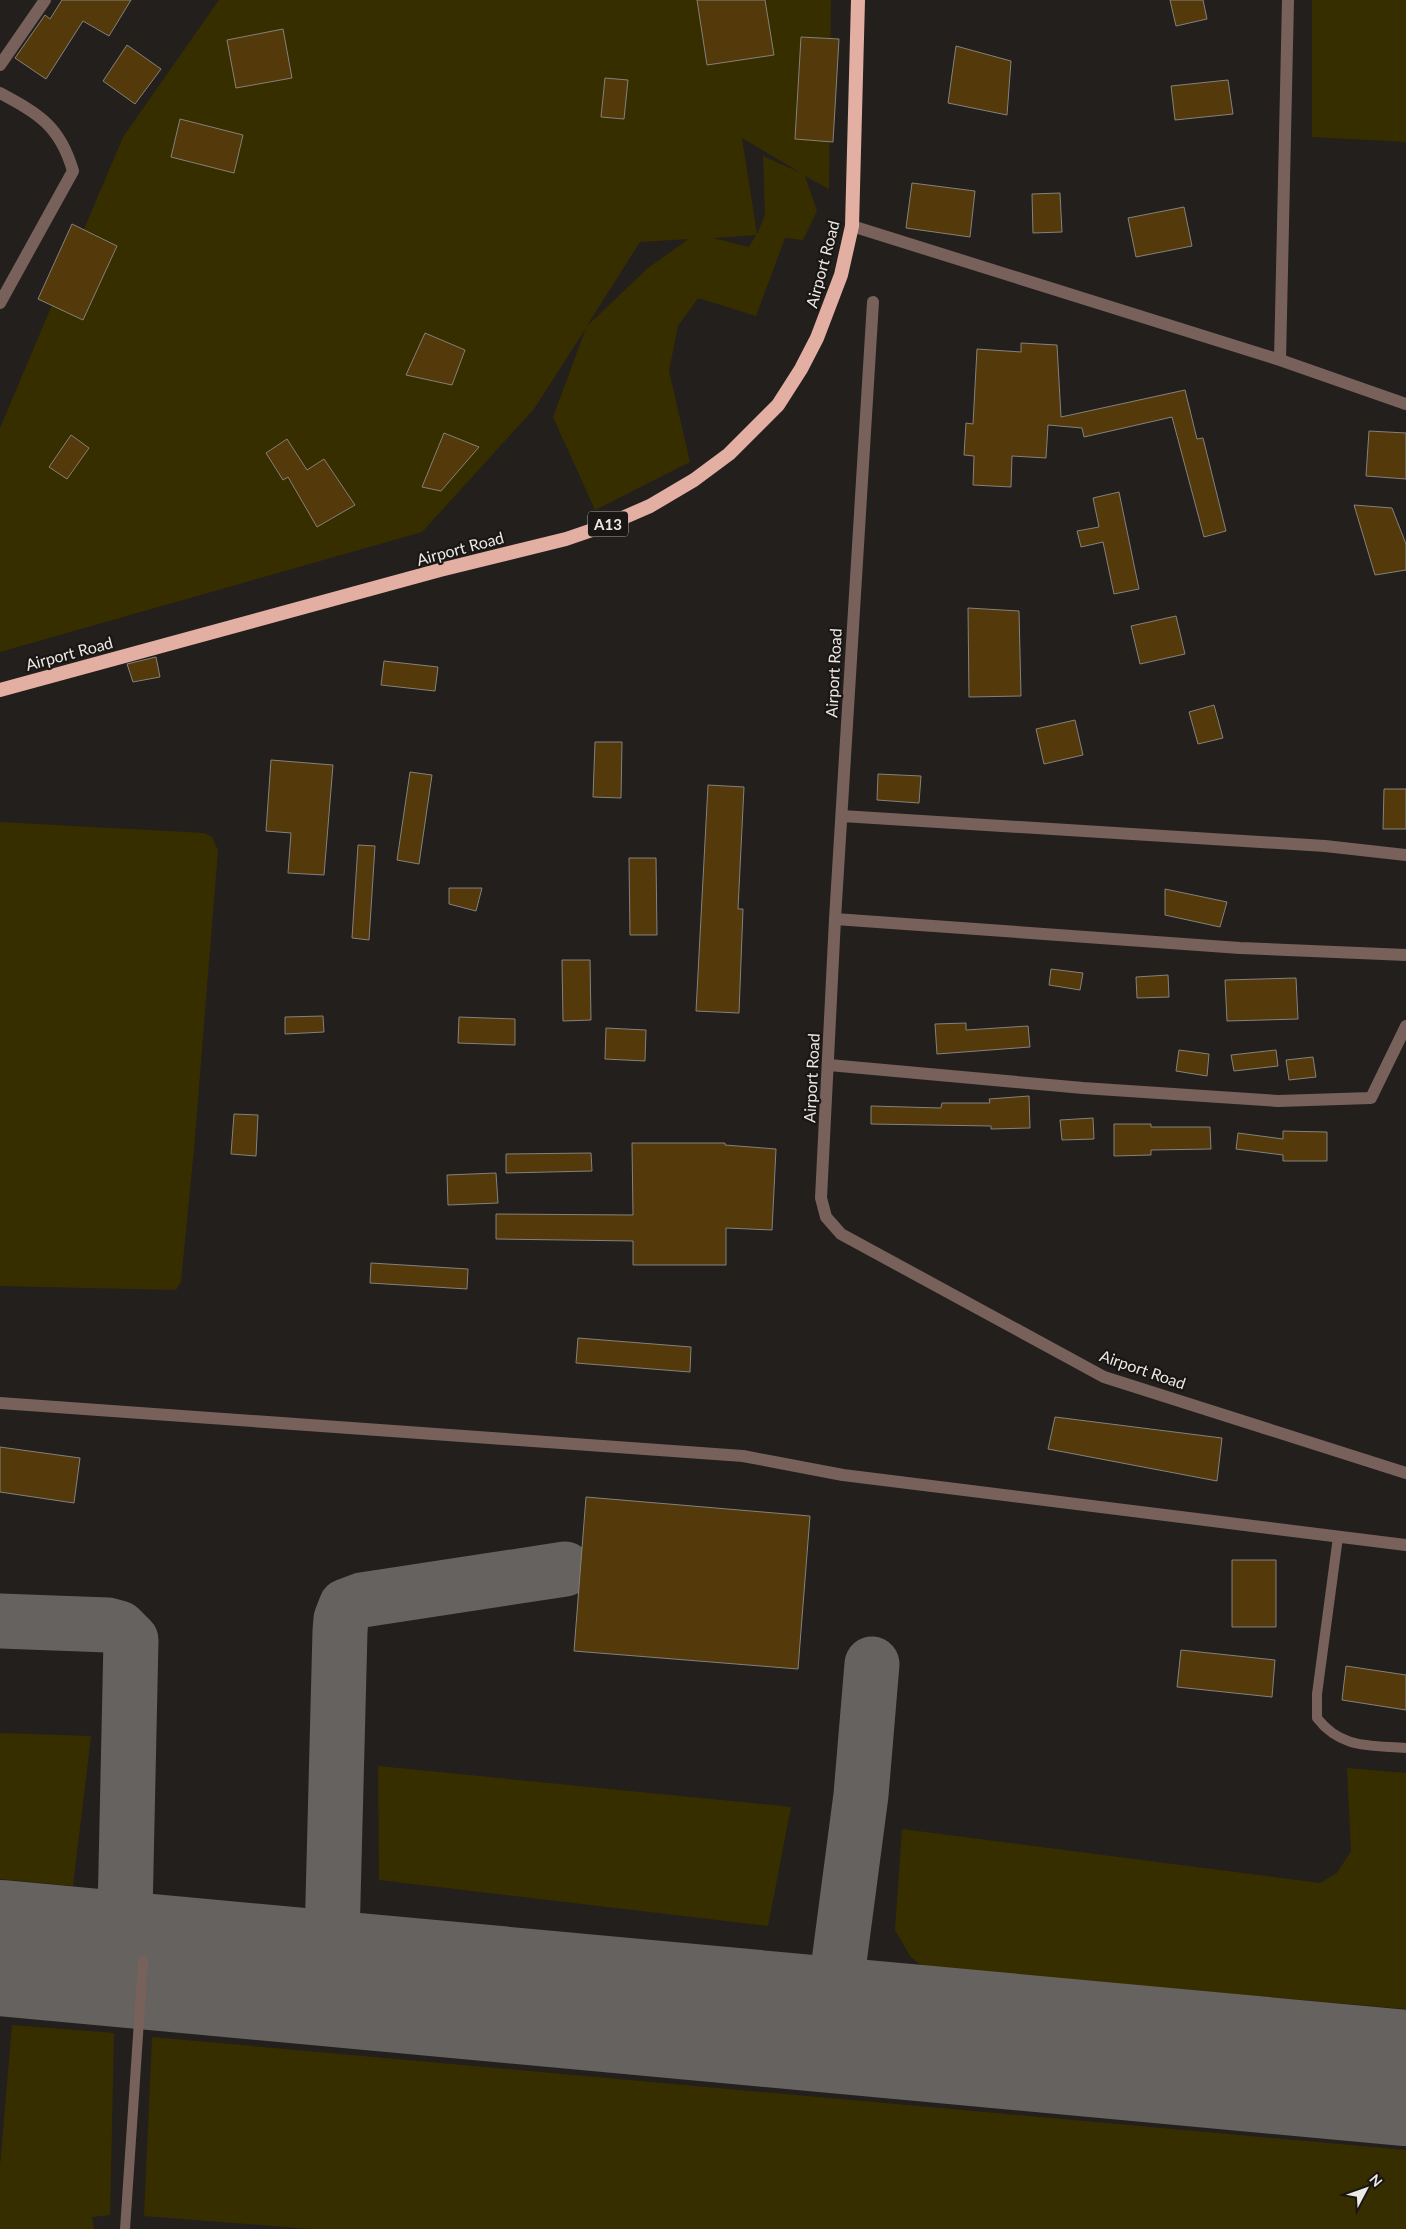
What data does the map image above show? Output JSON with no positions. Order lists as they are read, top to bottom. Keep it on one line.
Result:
{"streets":{"highway":["Airport Road","A13"]},"north":"top right"}
